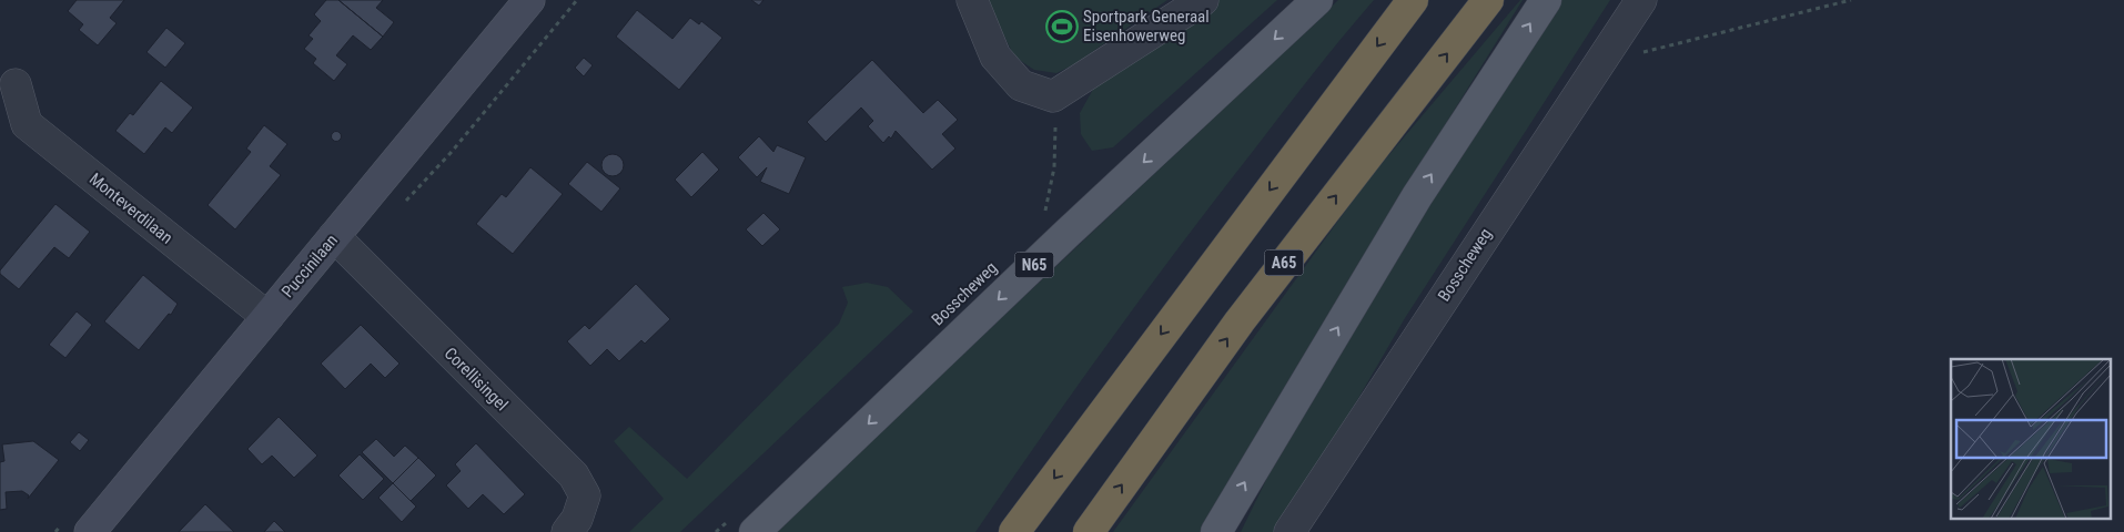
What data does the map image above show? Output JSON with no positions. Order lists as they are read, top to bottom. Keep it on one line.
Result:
{"streets":{"highway":["A65"],"main road":["N65"],"street":["Monteverdilaan","Bosscheweg","Puccinilaan","Corellisingel"]},"crossings":[["Monteverdilaan","Puccinilaan"],["Puccinilaan","Corellisingel"]],"places":{"sports":["Sportpark Generaal Eisenhowerweg"]}}
